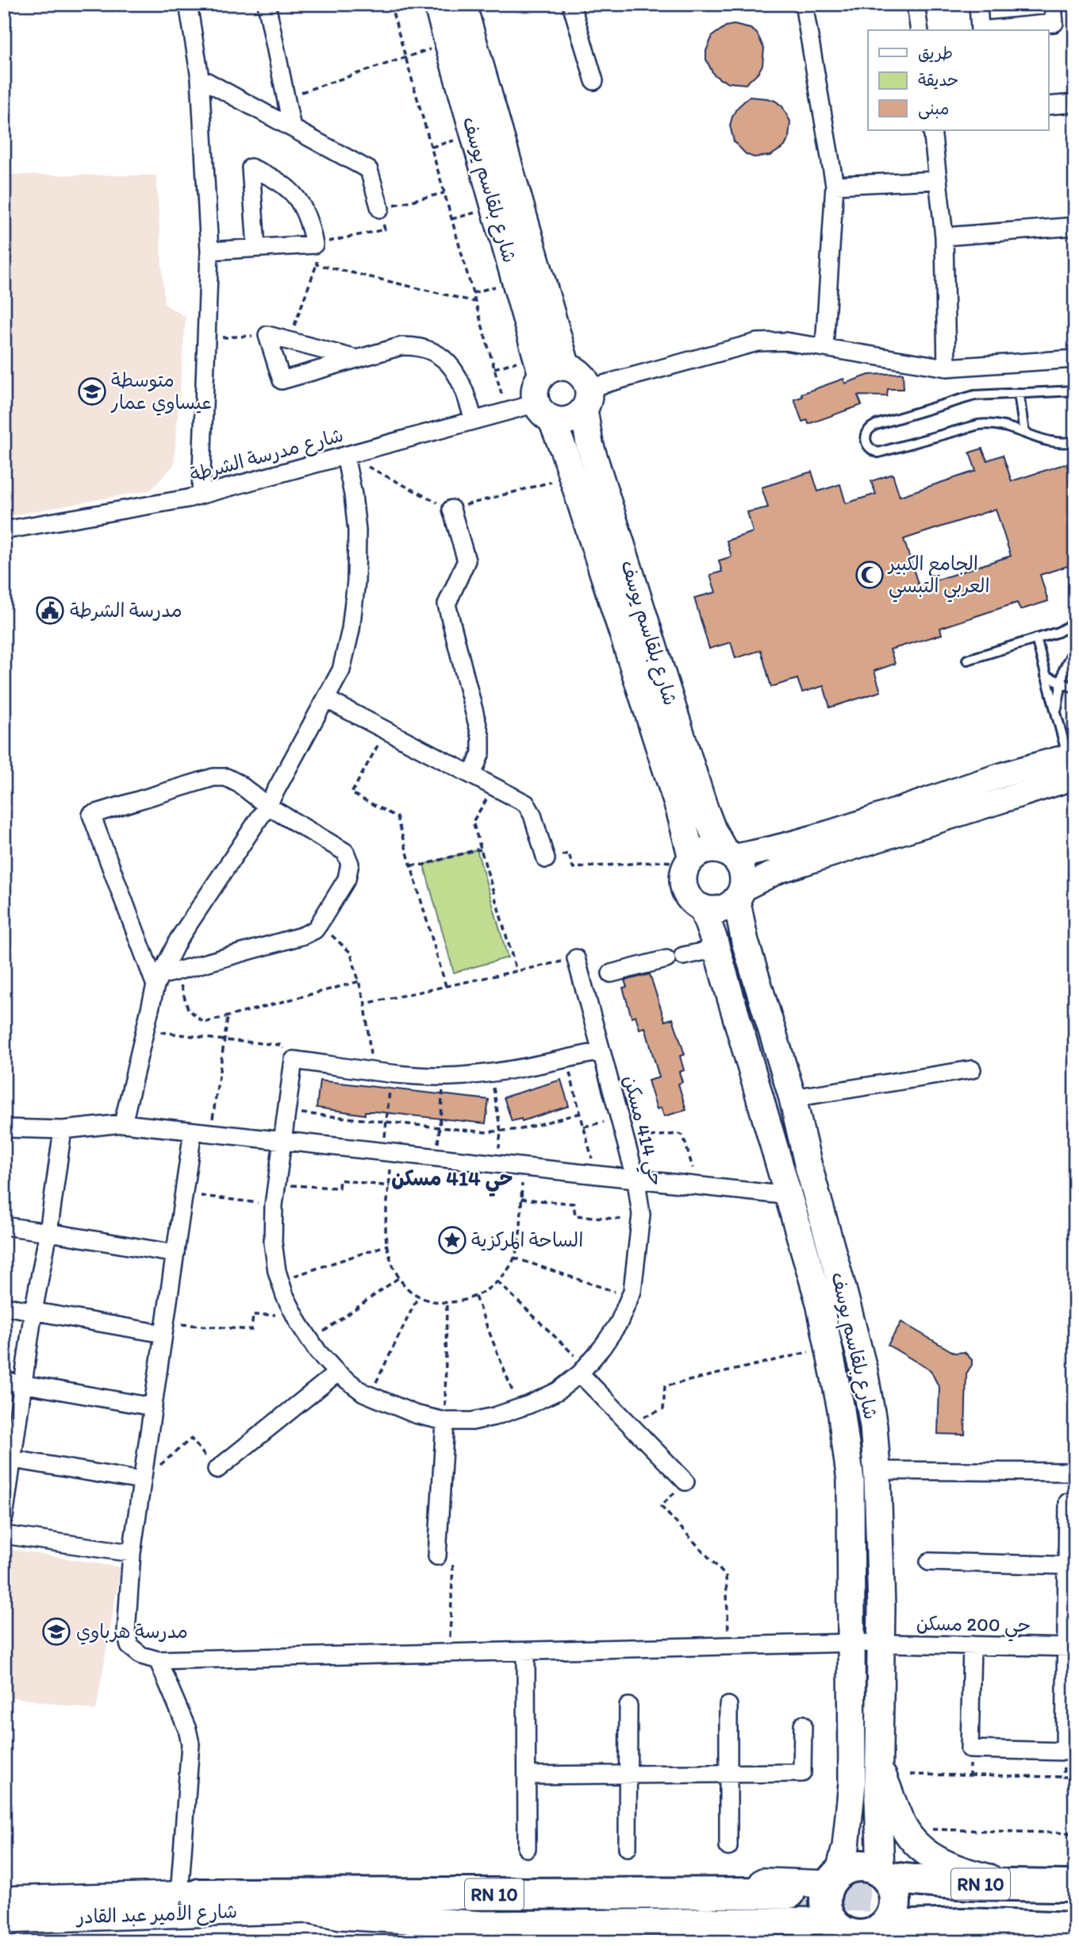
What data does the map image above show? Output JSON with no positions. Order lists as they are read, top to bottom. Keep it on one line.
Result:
{"streets":{"highway":["RN 10"],"main road":["شارع بلقاسم يوسف","شارع الأمير عبد القادر"],"street":["شارع مدرسة الشرطة","حي 414 مسكن","حي 200 مسكن"]},"crossings":[["شارع بلقاسم يوسف","شارع مدرسة الشرطة"],["شارع بلقاسم يوسف","حي 200 مسكن"],["شارع بلقاسم يوسف","RN 10"],["شارع بلقاسم يوسف","شارع الأمير عبد القادر"],["RN 10","شارع الأمير عبد القادر"]],"districts":["حي 414 مسكن"],"places":{"school or university":["متوسطة عيساوي عمار","مدرسة هرباوي"],"mosque":["الجامع الكبير العربي التبسي"],"public building":["مدرسة الشرطة"],"place":["الساحة المركزية"]},"legend":["طريق","حديقة","مبنى"]}
